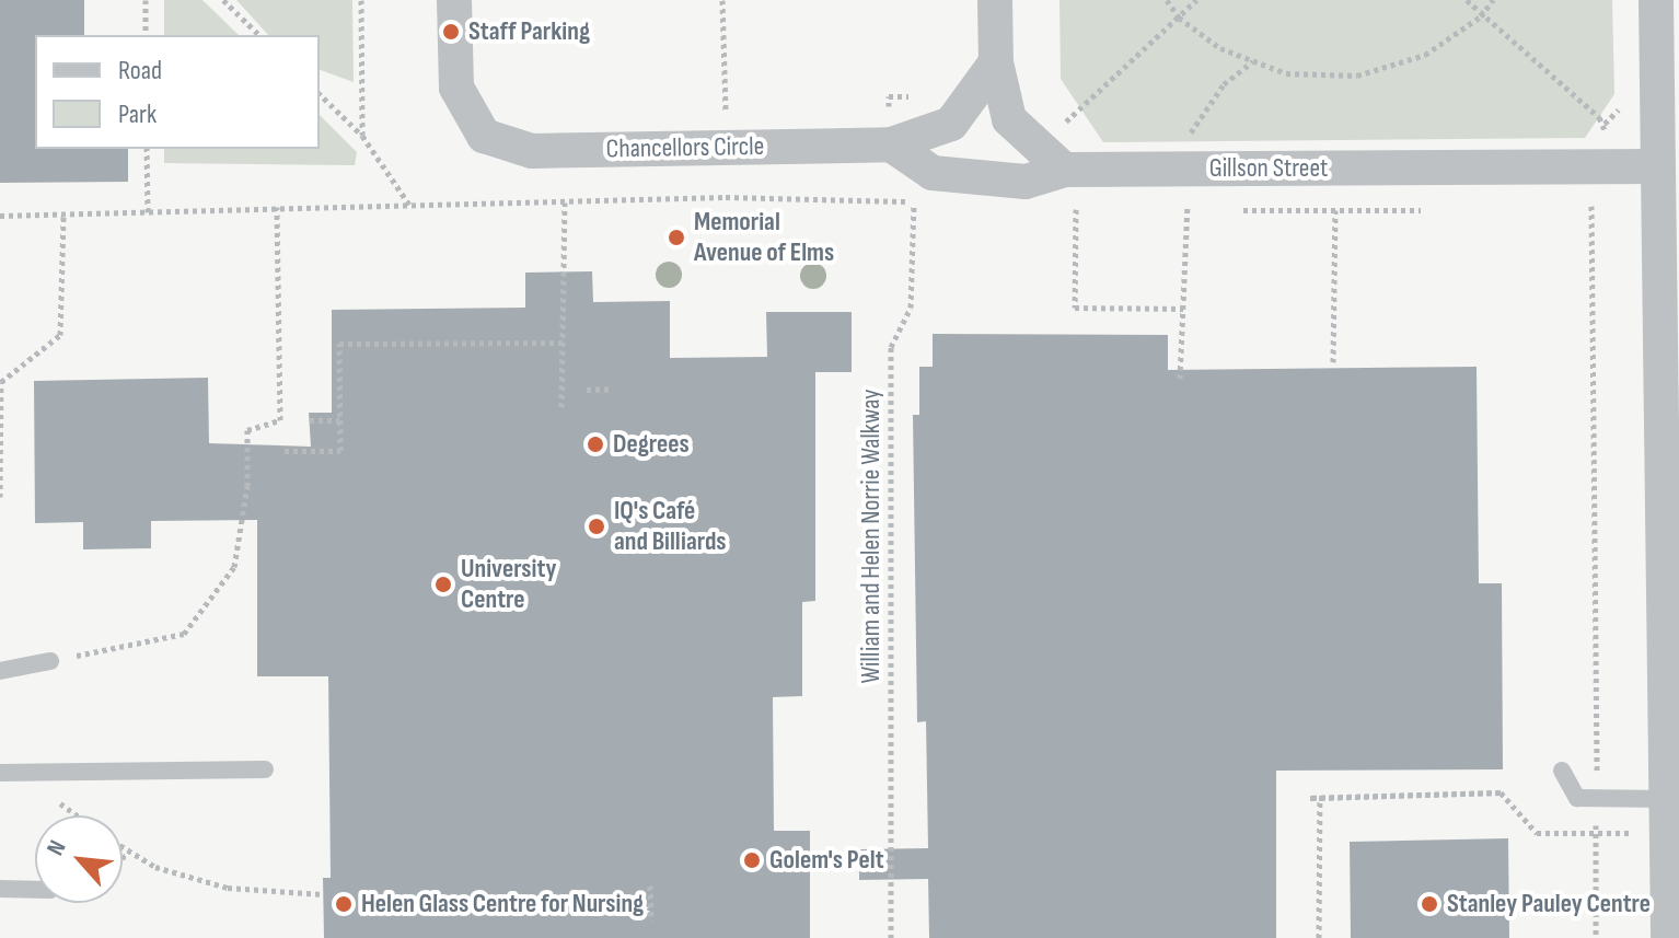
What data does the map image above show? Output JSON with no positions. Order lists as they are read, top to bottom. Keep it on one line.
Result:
{"streets":{"street":["Chancellors Circle","Gillson Street"],"path":["William and Helen Norrie Walkway"]},"crossings":[["Chancellors Circle","Gillson Street"],["Chancellors Circle","William and Helen Norrie Walkway"],["Gillson Street","William and Helen Norrie Walkway"]],"places":["Staff Parking","Memorial Avenue of Elms","Degrees","IQ's Café and Billiards","University Centre","Golem's Pelt","Helen Glass Centre for Nursing","Stanley Pauley Centre"],"legend":["Road","Park"],"north":"top left"}
